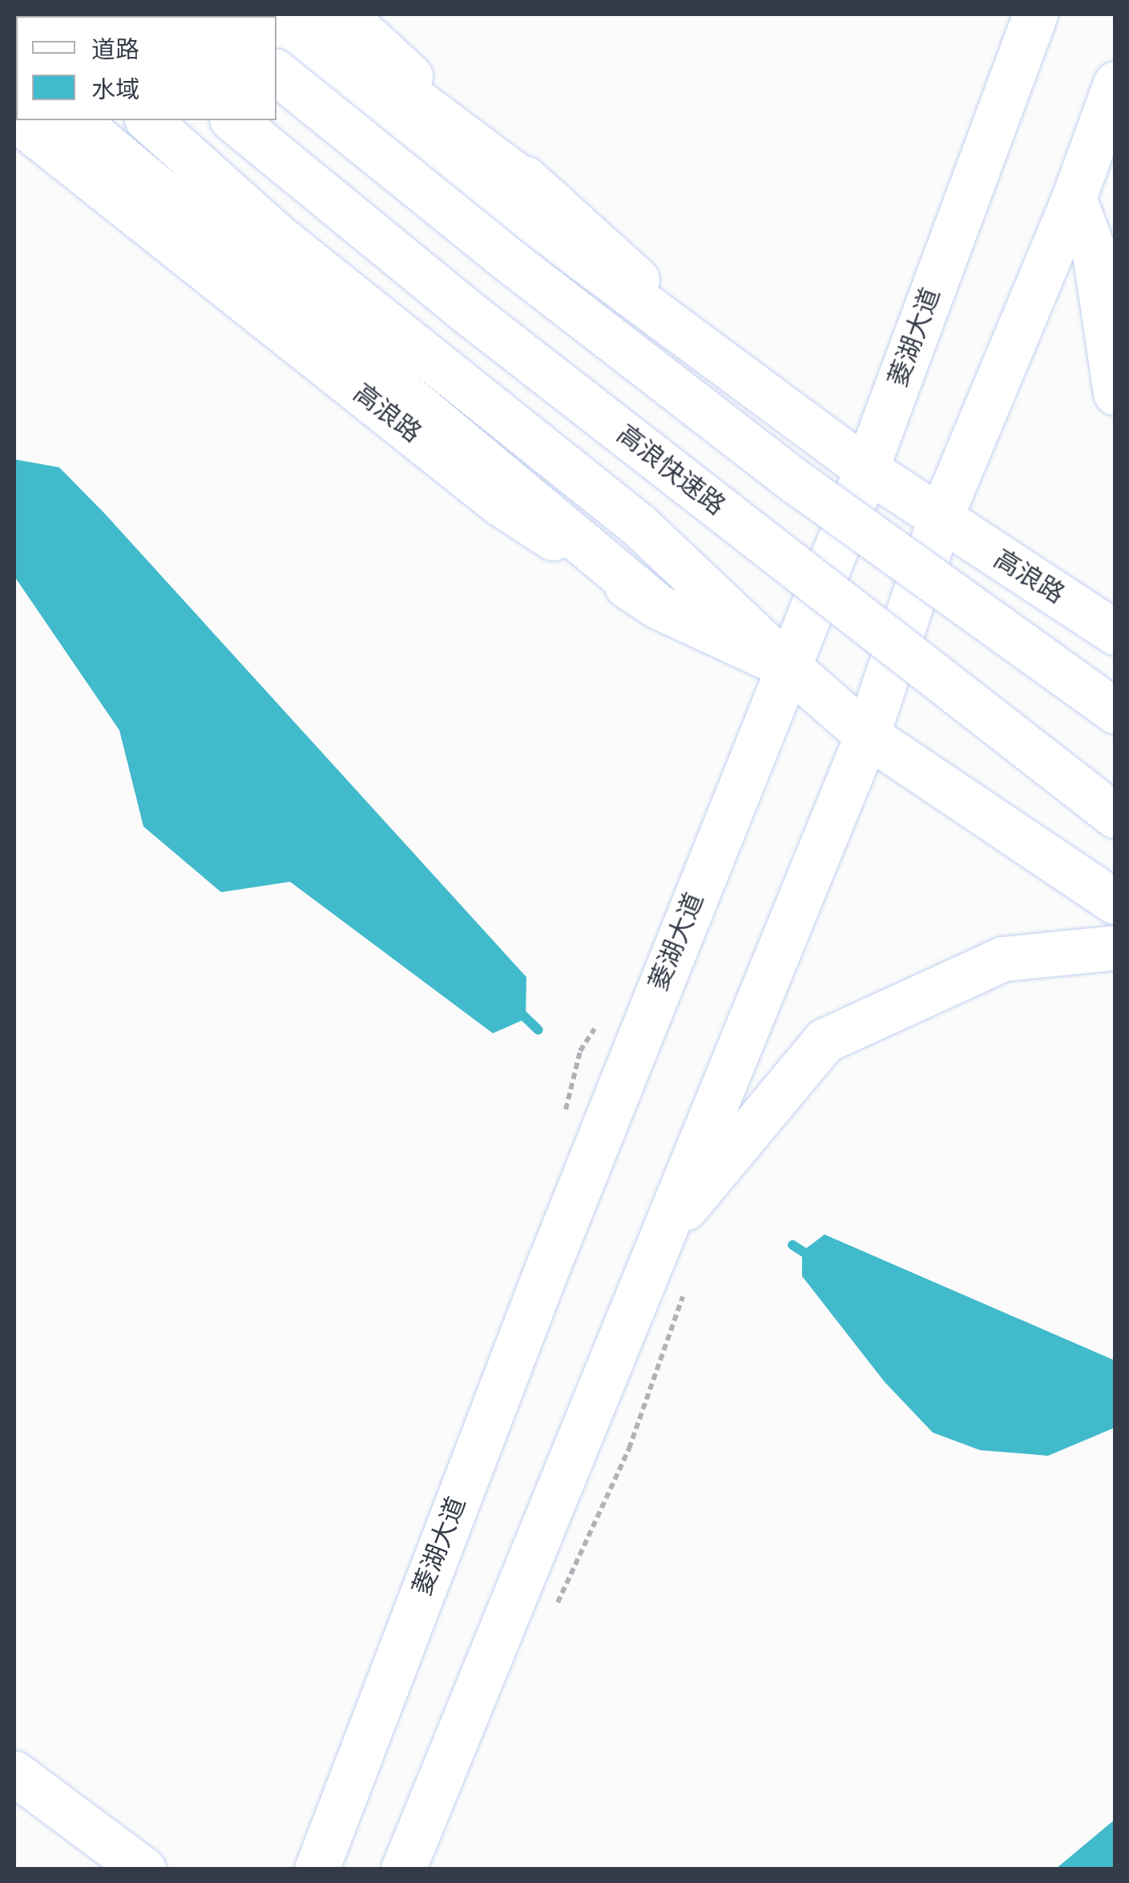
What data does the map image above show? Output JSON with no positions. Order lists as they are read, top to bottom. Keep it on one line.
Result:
{"streets":{"main road":["菱湖大道","高浪路","高浪快速路"]},"crossings":[["菱湖大道","高浪路"]],"legend":["道路","水域"]}
